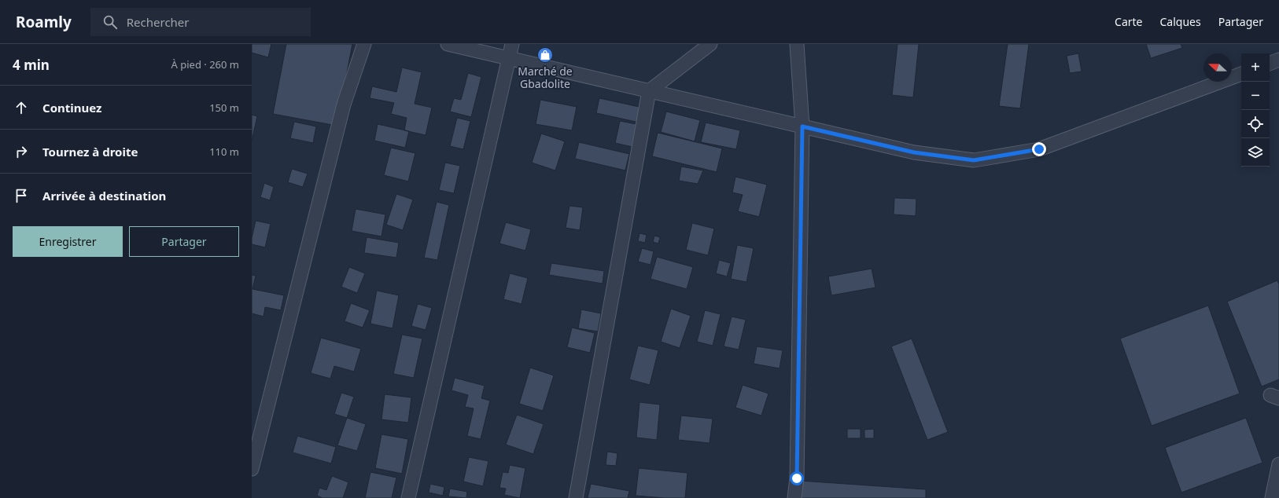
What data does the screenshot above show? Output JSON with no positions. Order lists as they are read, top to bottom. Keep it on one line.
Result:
{"places":{"shop":["Marché de Gbadolite"]},"north":"left","page":{"header":"Roamly","search":"Rechercher","nav":["Carte","Calques","Partager"],"heading":["4 min","À pied · 260 m"],"map_buttons":["+","−"],"list":[["Continuez","150 m"],["Tournez à droite","110 m"],"Arrivée à destination"],"buttons":["Enregistrer","Partager"]}}
